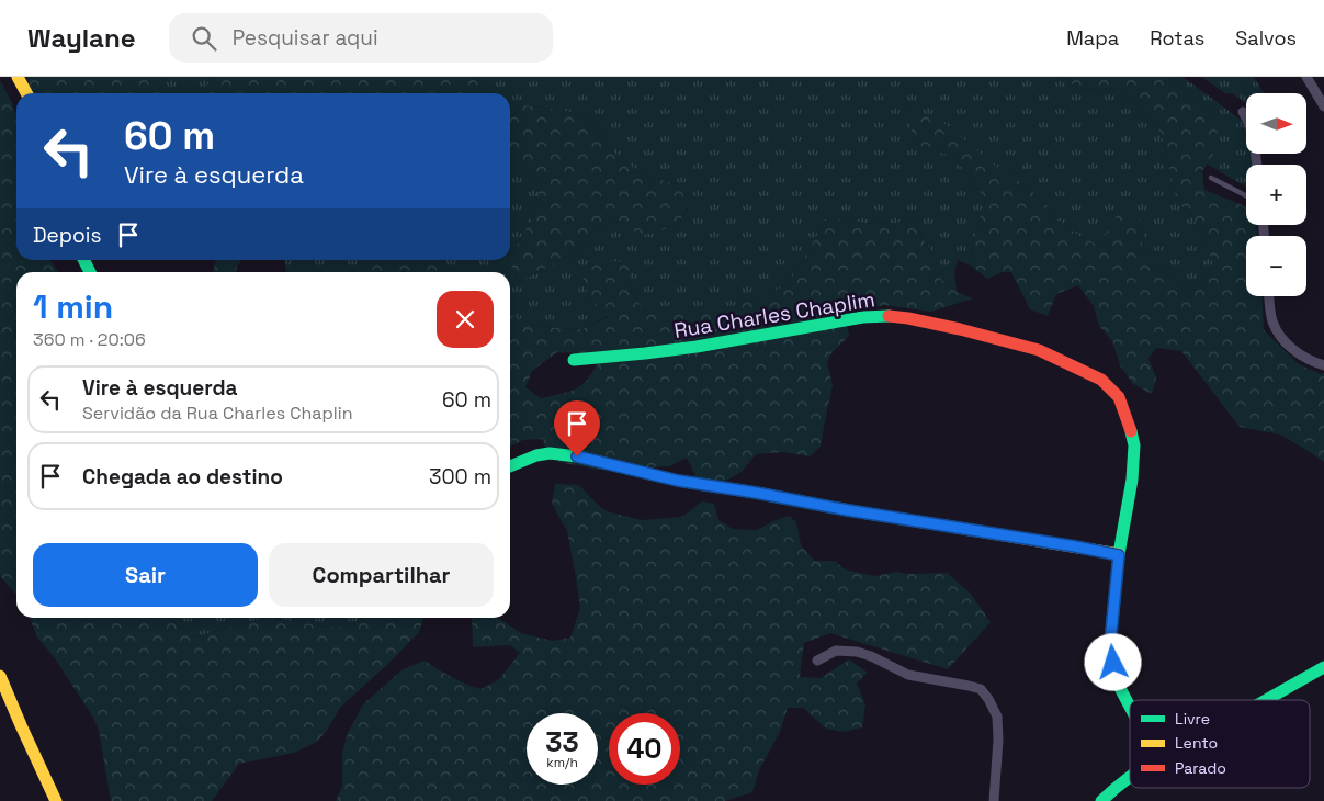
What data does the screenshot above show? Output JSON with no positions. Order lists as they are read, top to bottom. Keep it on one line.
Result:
{"streets":{"street":["Rua Charles Chaplim"]},"legend":["Livre","Lento","Parado"],"north":"right","page":{"header":"Waylane","search":"Pesquisar aqui","nav":["Mapa","Rotas","Salvos"],"map_buttons":["+","−"],"turn":["60 m","Vire à esquerda"],"then":"Depois","heading":["1 min","360 m · 20:06"],"list":[{"name":"Vire à esquerda","note":"Servidão da Rua Charles Chaplin","value":"60 m"},{"name":"Chegada ao destino","value":"300 m"}],"buttons":["Sair","Compartilhar"],"speed":"33 km/h","limit":"40"}}
